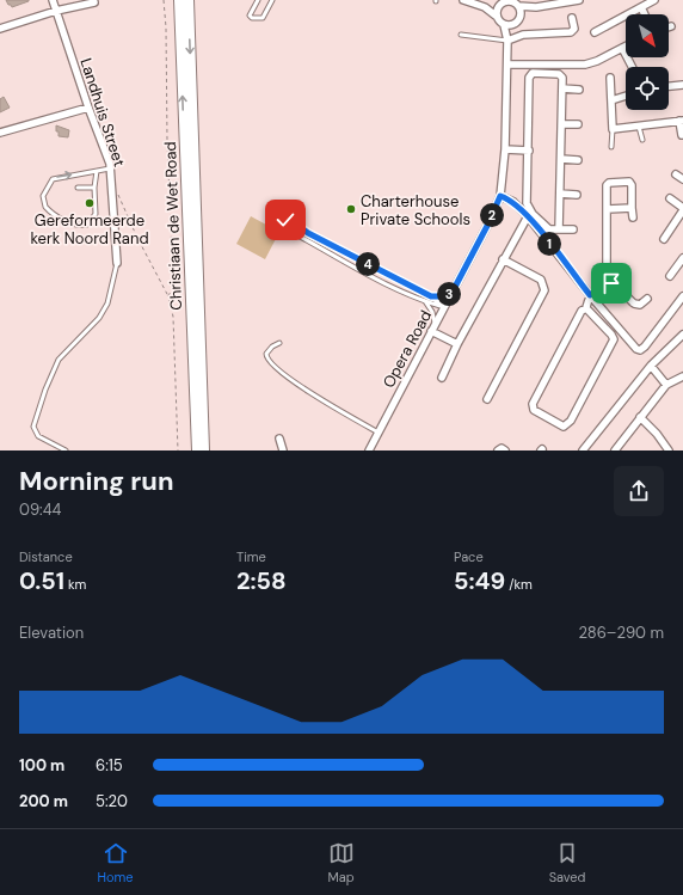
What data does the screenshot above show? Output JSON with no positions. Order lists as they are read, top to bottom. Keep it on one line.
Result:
{"streets":{"main road":["Christiaan de Wet Road"],"street":["Landhuis Street","Opera Road"]},"places":["Gereformeerde kerk Noord Rand","Charterhouse Private Schools"],"north":"bottom right","page":{"pins":["2","1","4","3"],"heading":["Morning run","09:44"],"stats":[["Distance","0.51 km"],["Time","2:58"],["Pace","5:49 /km"]],"chart":["Elevation","286–290 m"],"list":[{"name":"100 m","note":"6:15"},{"name":"200 m","note":"5:20"}],"tabs":["Home","Map","Saved"]}}
